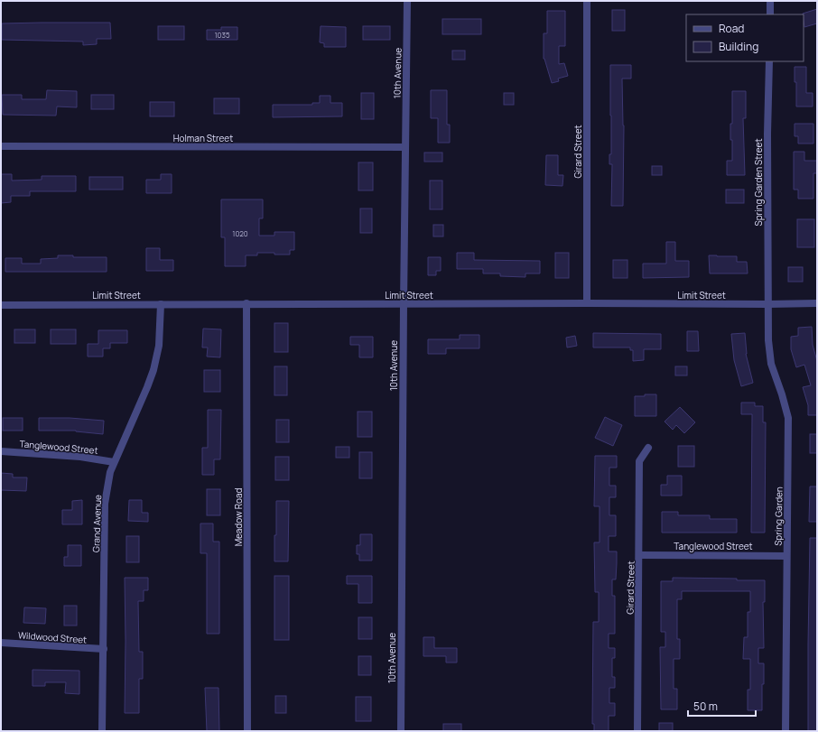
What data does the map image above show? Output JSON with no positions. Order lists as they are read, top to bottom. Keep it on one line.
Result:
{"streets":{"street":["10th Avenue","Holman Street","Girard Street","Spring Garden Street","Limit Street","Tanglewood Street","Spring Garden","Meadow Road","Grand Avenue","Wildwood Street"]},"crossings":[["10th Avenue","Holman Street"],["10th Avenue","Limit Street"],["Girard Street","Limit Street"],["Girard Street","Tanglewood Street"],["Spring Garden Street","Limit Street"],["Spring Garden Street","Spring Garden"],["Limit Street","Spring Garden"],["Limit Street","Meadow Road"],["Limit Street","Grand Avenue"],["Tanglewood Street","Spring Garden"],["Tanglewood Street","Grand Avenue"],["Grand Avenue","Wildwood Street"]],"house_numbers":["1035","1020"],"legend":["Road","Building"],"scale_bar":"50 m"}
